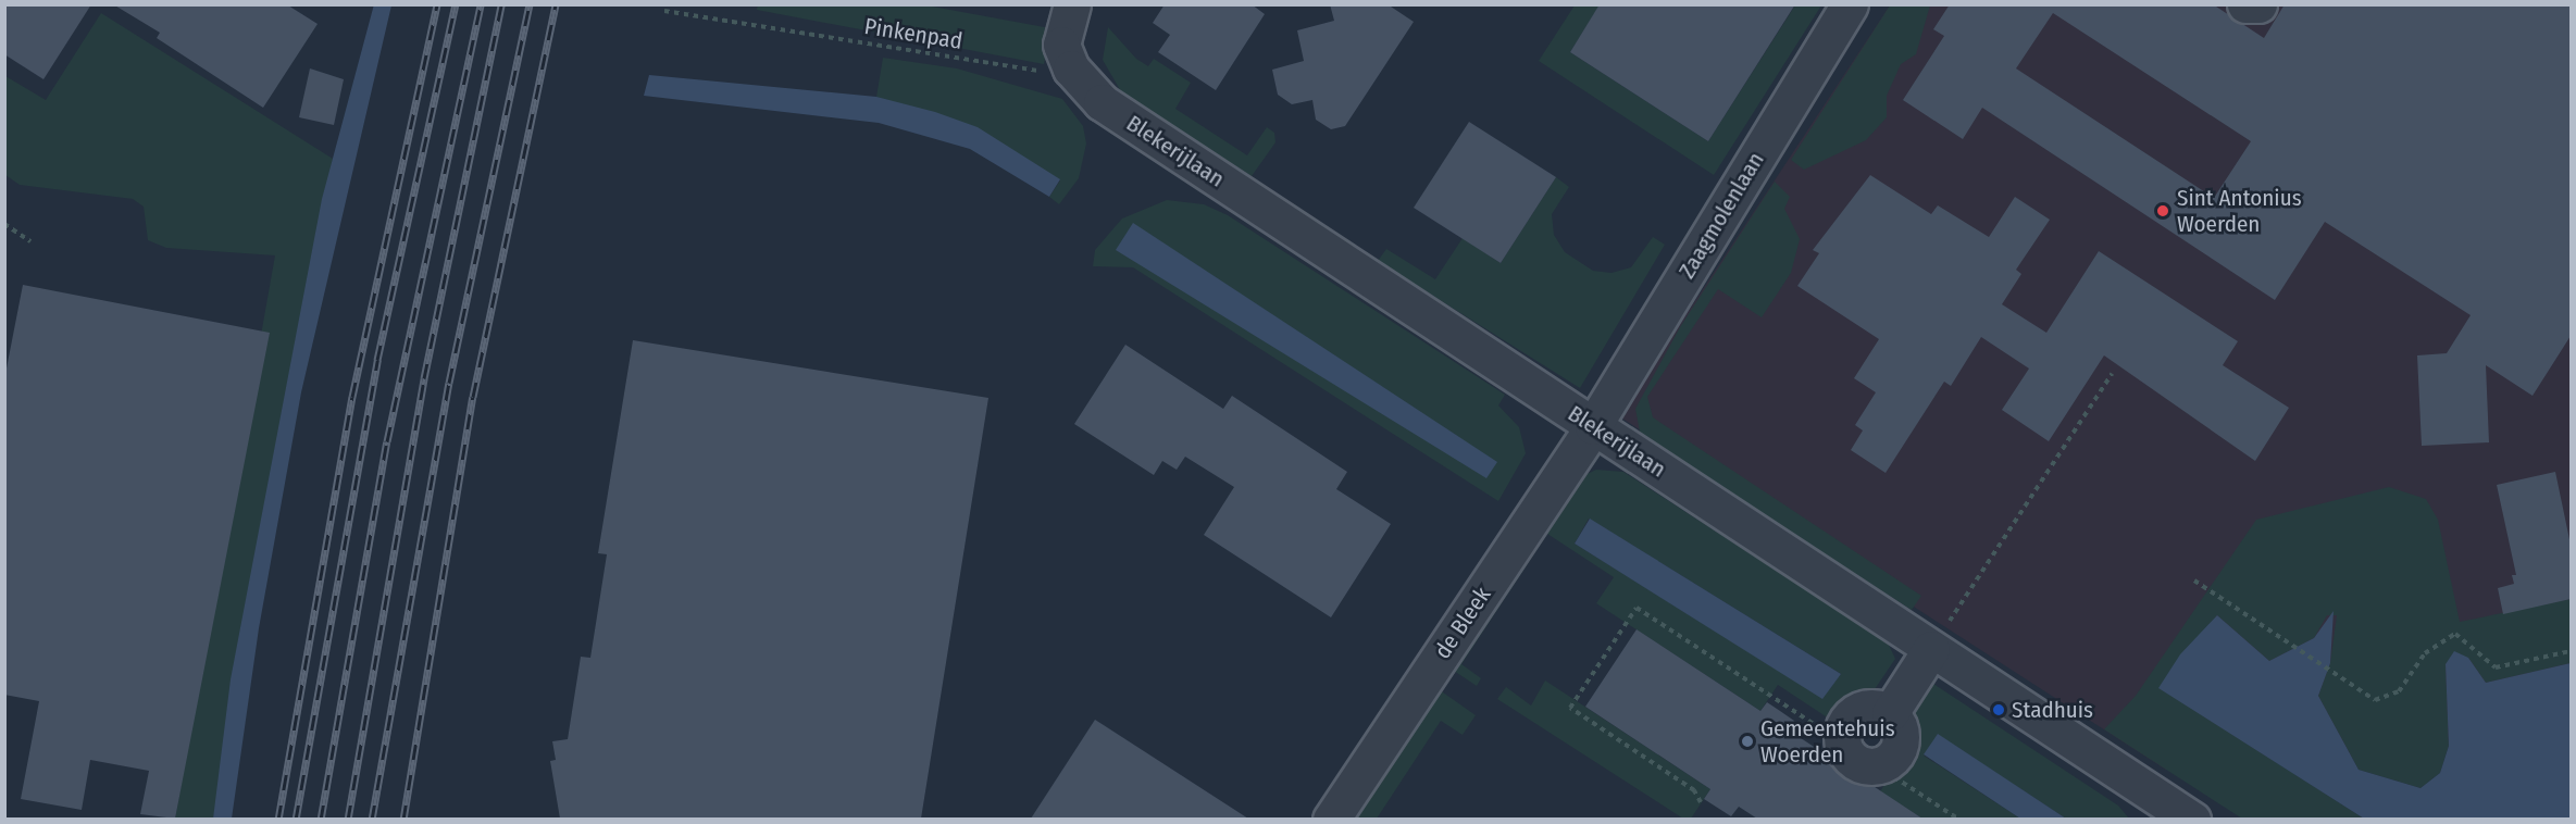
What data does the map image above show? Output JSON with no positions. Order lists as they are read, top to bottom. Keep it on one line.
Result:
{"streets":{"street":["Blekerijlaan","Zaagmolenlaan","de Bleek"],"path":["Pinkenpad"]},"crossings":[["Pinkenpad","Blekerijlaan"],["Blekerijlaan","Zaagmolenlaan"],["Blekerijlaan","de Bleek"],["Zaagmolenlaan","de Bleek"]],"places":["Sint Antonius Woerden","Stadhuis","Gemeentehuis Woerden"]}
